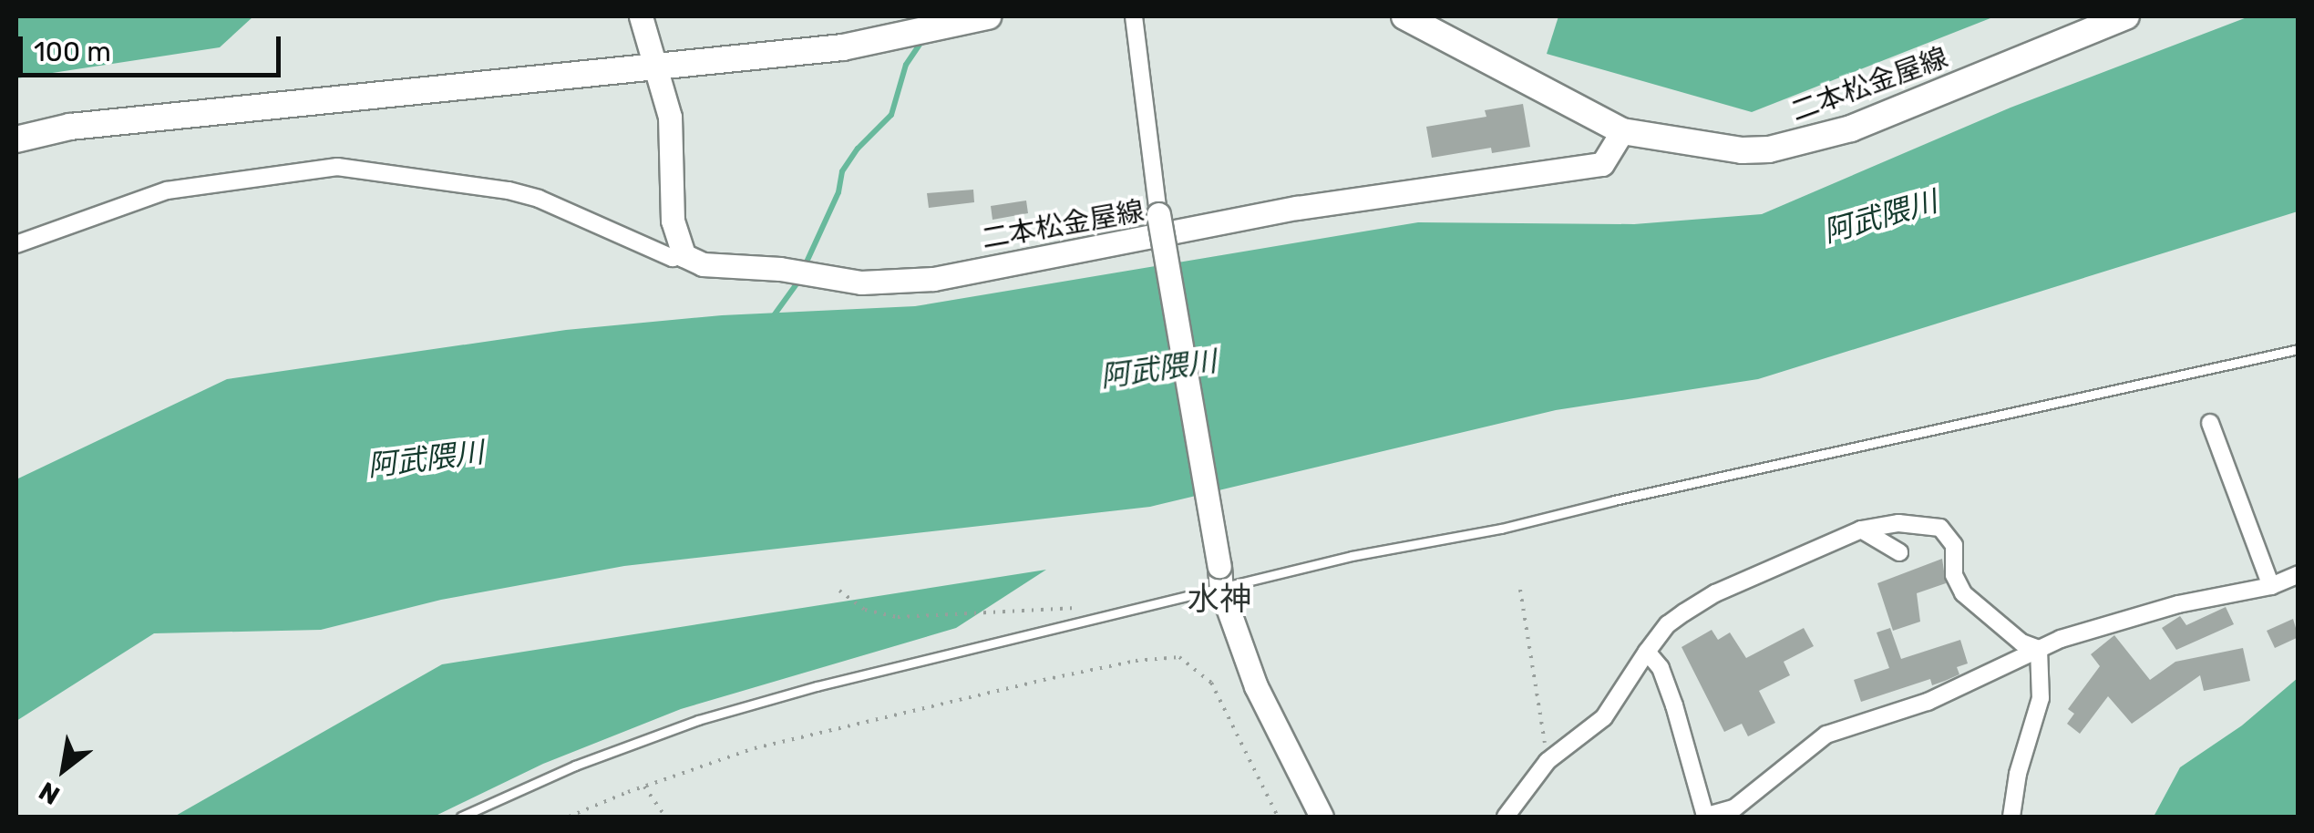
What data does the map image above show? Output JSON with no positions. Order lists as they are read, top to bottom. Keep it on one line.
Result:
{"streets":{"main road":["二本松金屋線"]},"districts":["水神"],"water":["阿武隈川"],"scale_bar":"100 m","north":"bottom left"}
